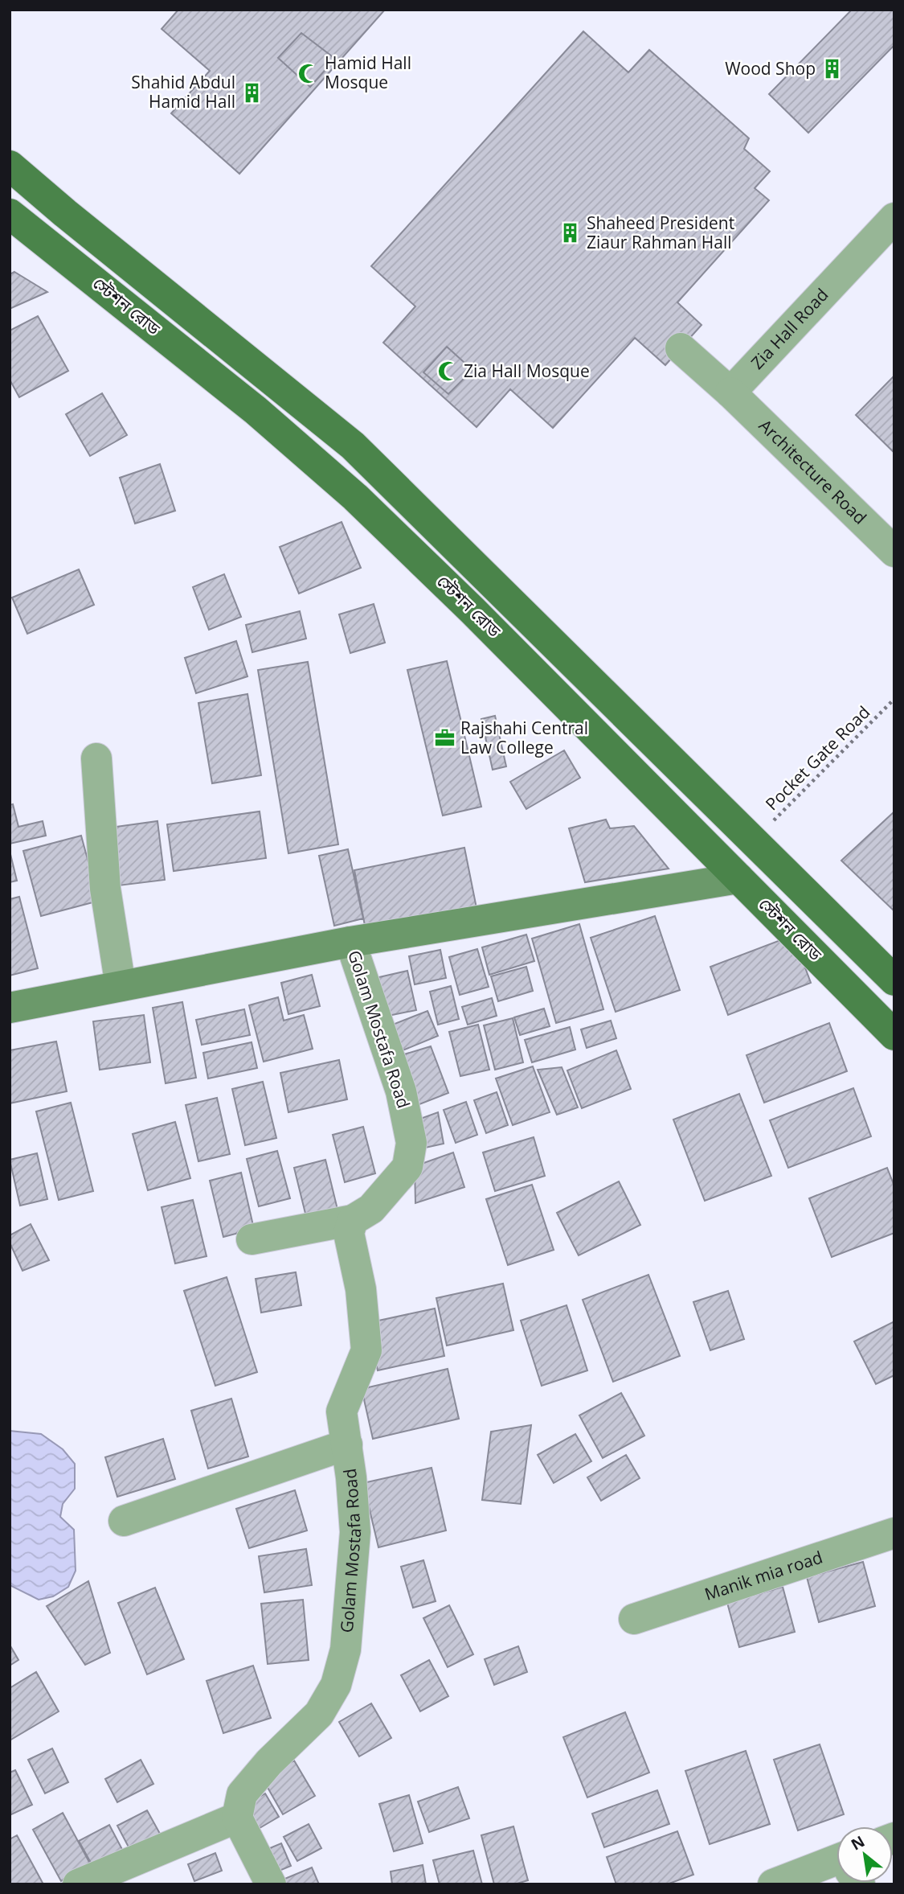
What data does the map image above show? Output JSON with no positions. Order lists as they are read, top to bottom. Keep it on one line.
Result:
{"streets":{"main road":["স্টেশন রোড"],"street":["Zia Hall Road","Architecture Road","Golam Mostafa Road","Manik mia road"],"path":["Pocket Gate Road"]},"crossings":[["Zia Hall Road","Architecture Road"]],"places":{"building":["Wood Shop","Shahid Abdul Hamid Hall","Shaheed President Ziaur Rahman Hall"],"mosque":["Hamid Hall Mosque","Zia Hall Mosque"],"office":["Rajshahi Central Law College"]},"north":"top left"}
